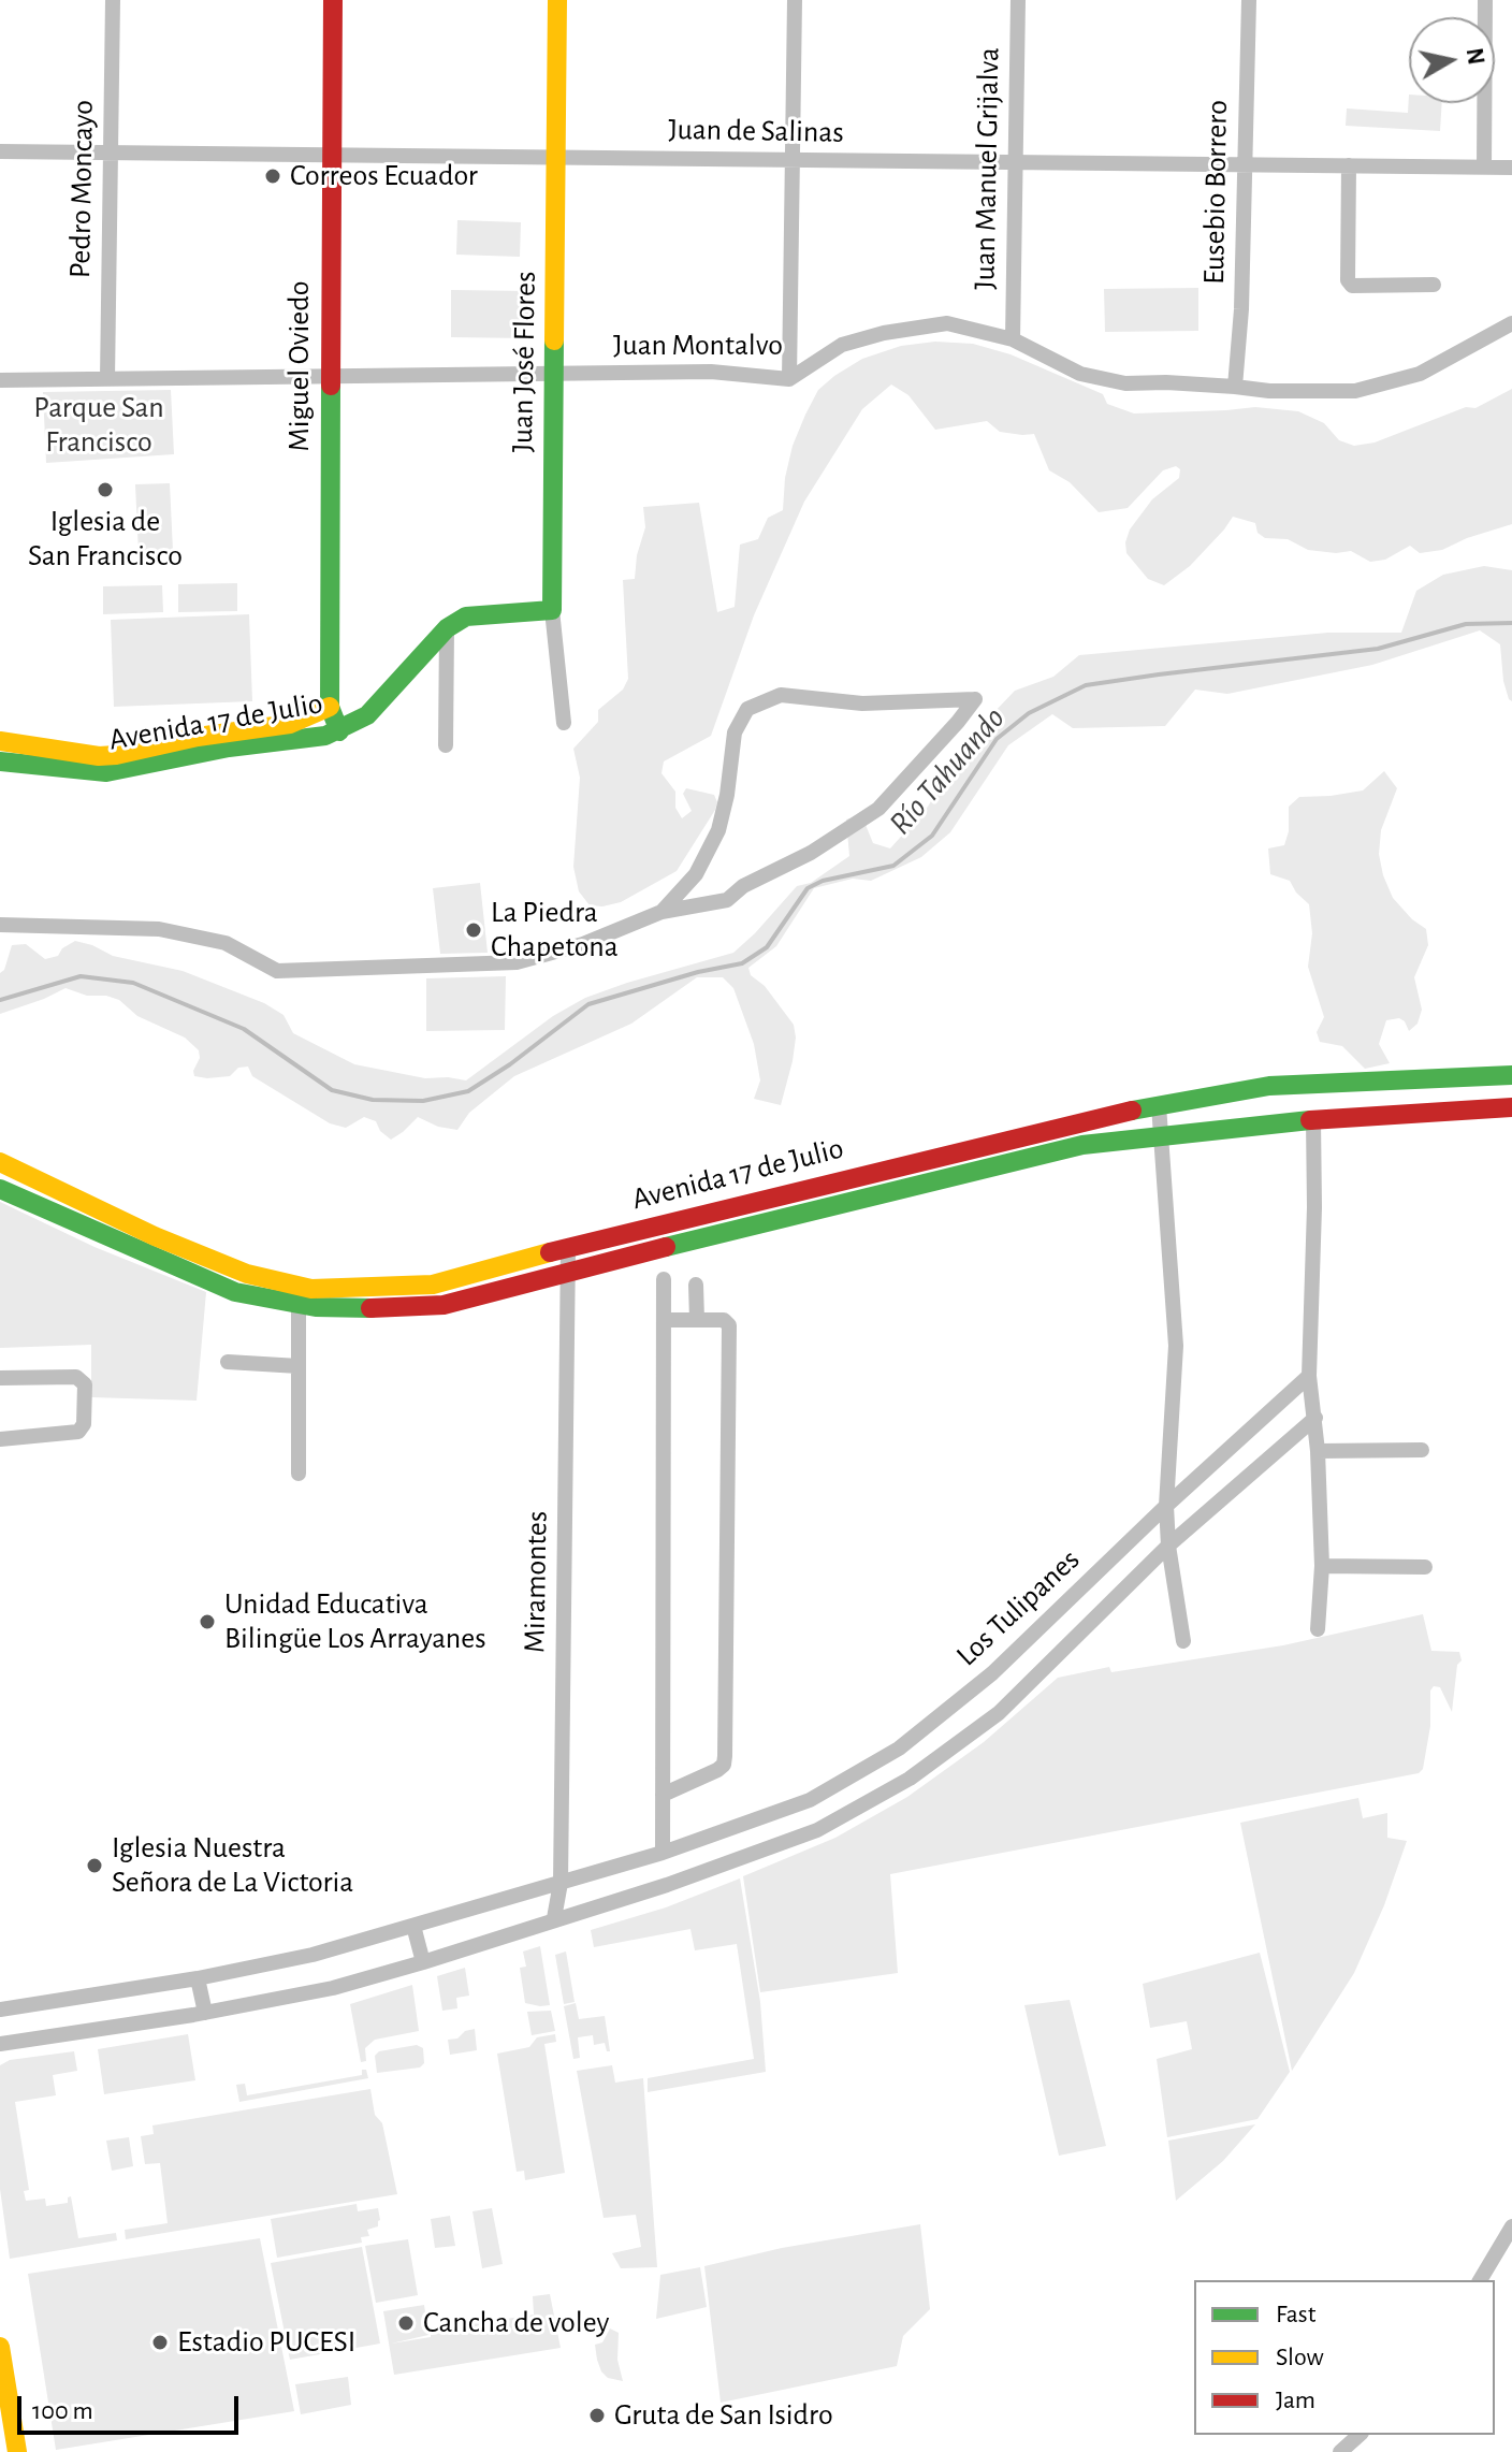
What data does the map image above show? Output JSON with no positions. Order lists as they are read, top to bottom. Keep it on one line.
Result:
{"streets":{"main road":["Juan José Flores","Miguel Oviedo","Avenida 17 de Julio"],"street":["Juan de Salinas","Juan Manuel Grijalva","Pedro Moncayo","Eusebio Borrero","Juan Montalvo","Miramontes","Los Tulipanes"]},"crossings":[["Juan de Salinas","Juan Manuel Grijalva"],["Juan de Salinas","Pedro Moncayo"],["Juan de Salinas","Eusebio Borrero"],["Juan de Salinas","Juan José Flores"],["Juan de Salinas","Miguel Oviedo"],["Juan Manuel Grijalva","Juan Montalvo"],["Pedro Moncayo","Juan Montalvo"],["Eusebio Borrero","Juan Montalvo"],["Juan Montalvo","Juan José Flores"],["Juan Montalvo","Miguel Oviedo"],["Juan José Flores","Avenida 17 de Julio"],["Miguel Oviedo","Avenida 17 de Julio"],["Avenida 17 de Julio","Miramontes"],["Miramontes","Los Tulipanes"]],"water":["Río Tahuando"],"parks":["Parque San Francisco"],"places":["Correos Ecuador","Iglesia de San Francisco","La Piedra Chapetona","Unidad Educativa Bilingüe Los Arrayanes","Iglesia Nuestra Señora de La Victoria","Cancha de voley","Estadio PUCESI","Gruta de San Isidro"],"legend":["Fast","Slow","Jam"],"scale_bar":"100 m","north":"right"}
